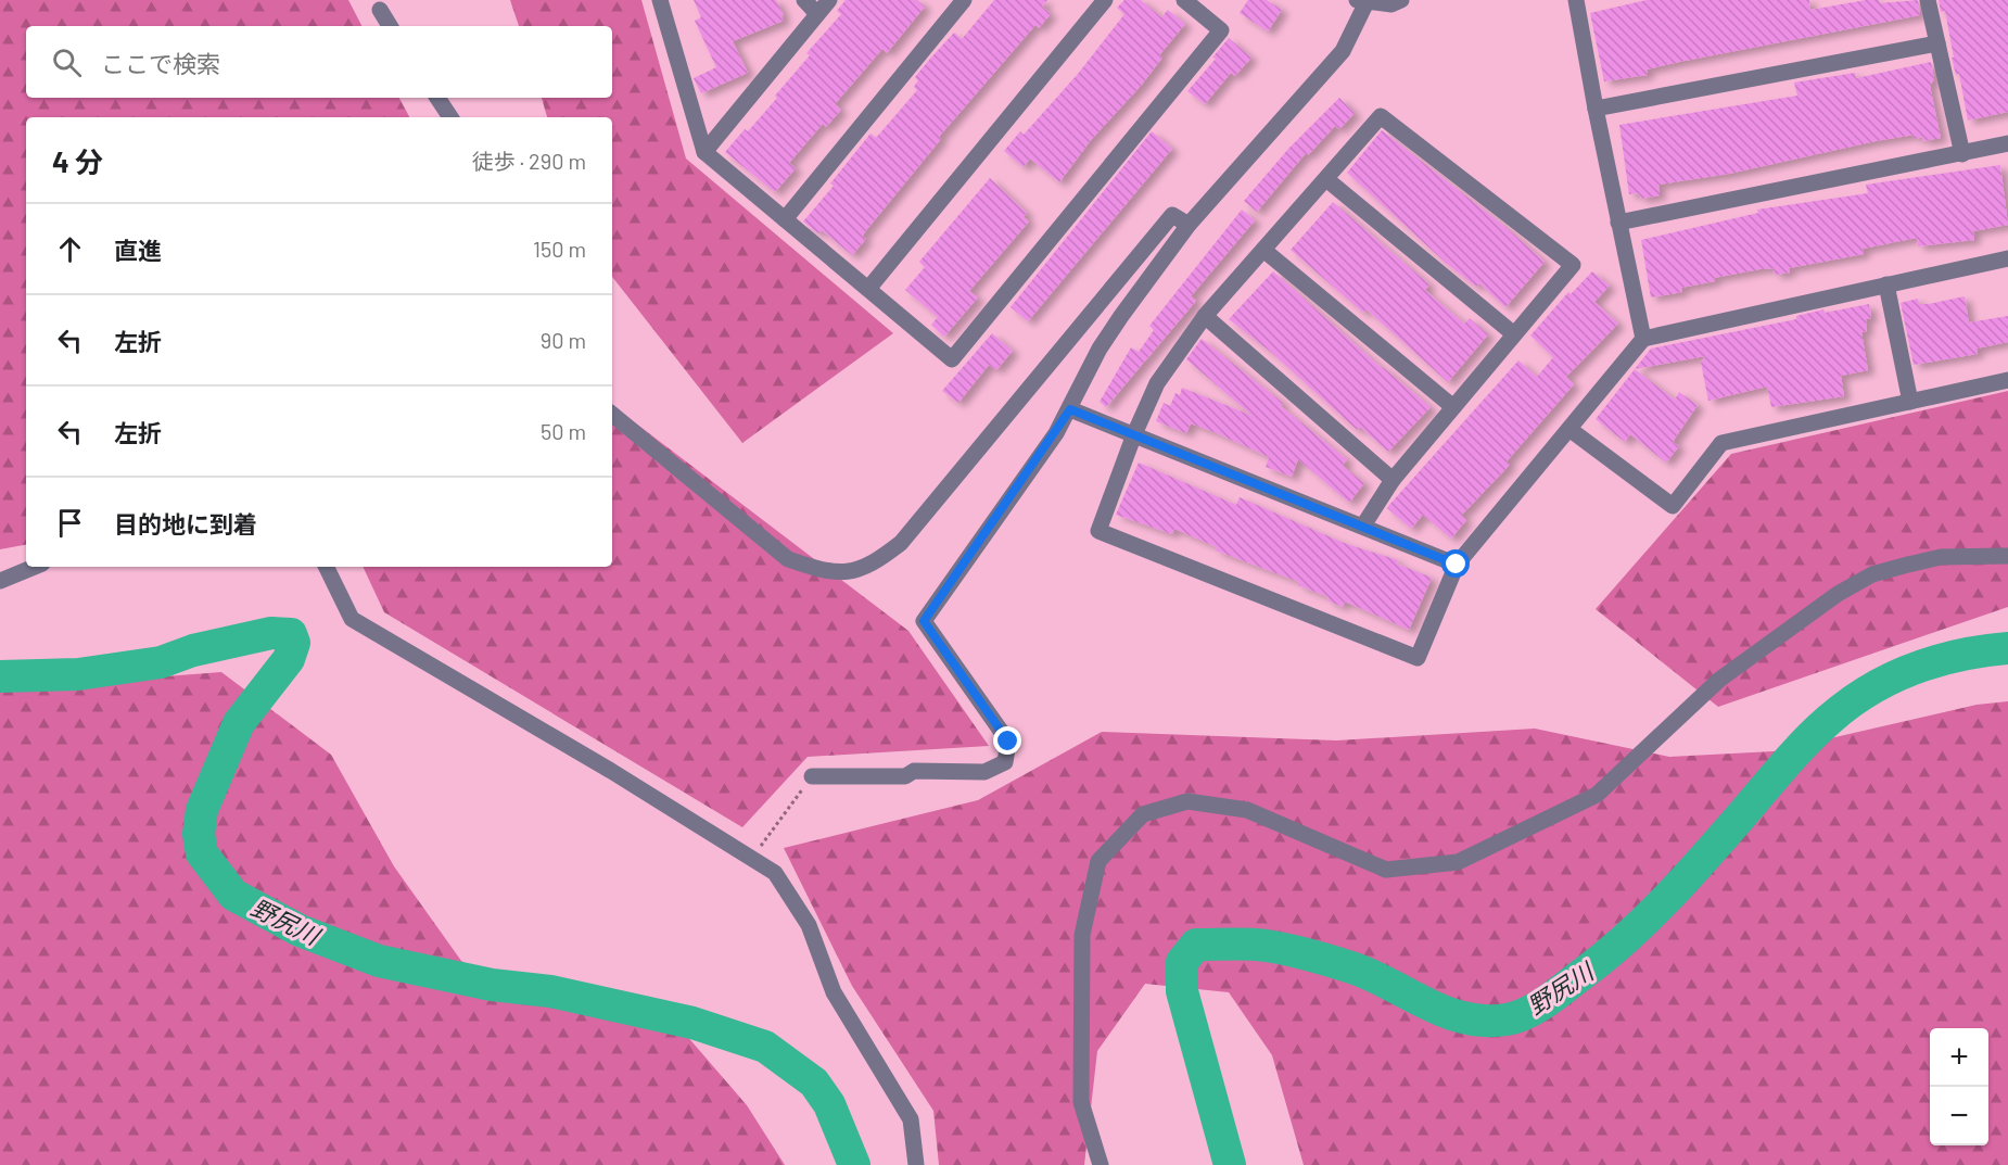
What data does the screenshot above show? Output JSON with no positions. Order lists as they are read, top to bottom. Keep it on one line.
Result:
{"water":["野尻川"],"page":{"search":"ここで検索","heading":["4 分","徒歩 · 290 m"],"list":[["直進","150 m"],["左折","90 m"],["左折","50 m"],"目的地に到着"],"map_buttons":["+","−"]}}
